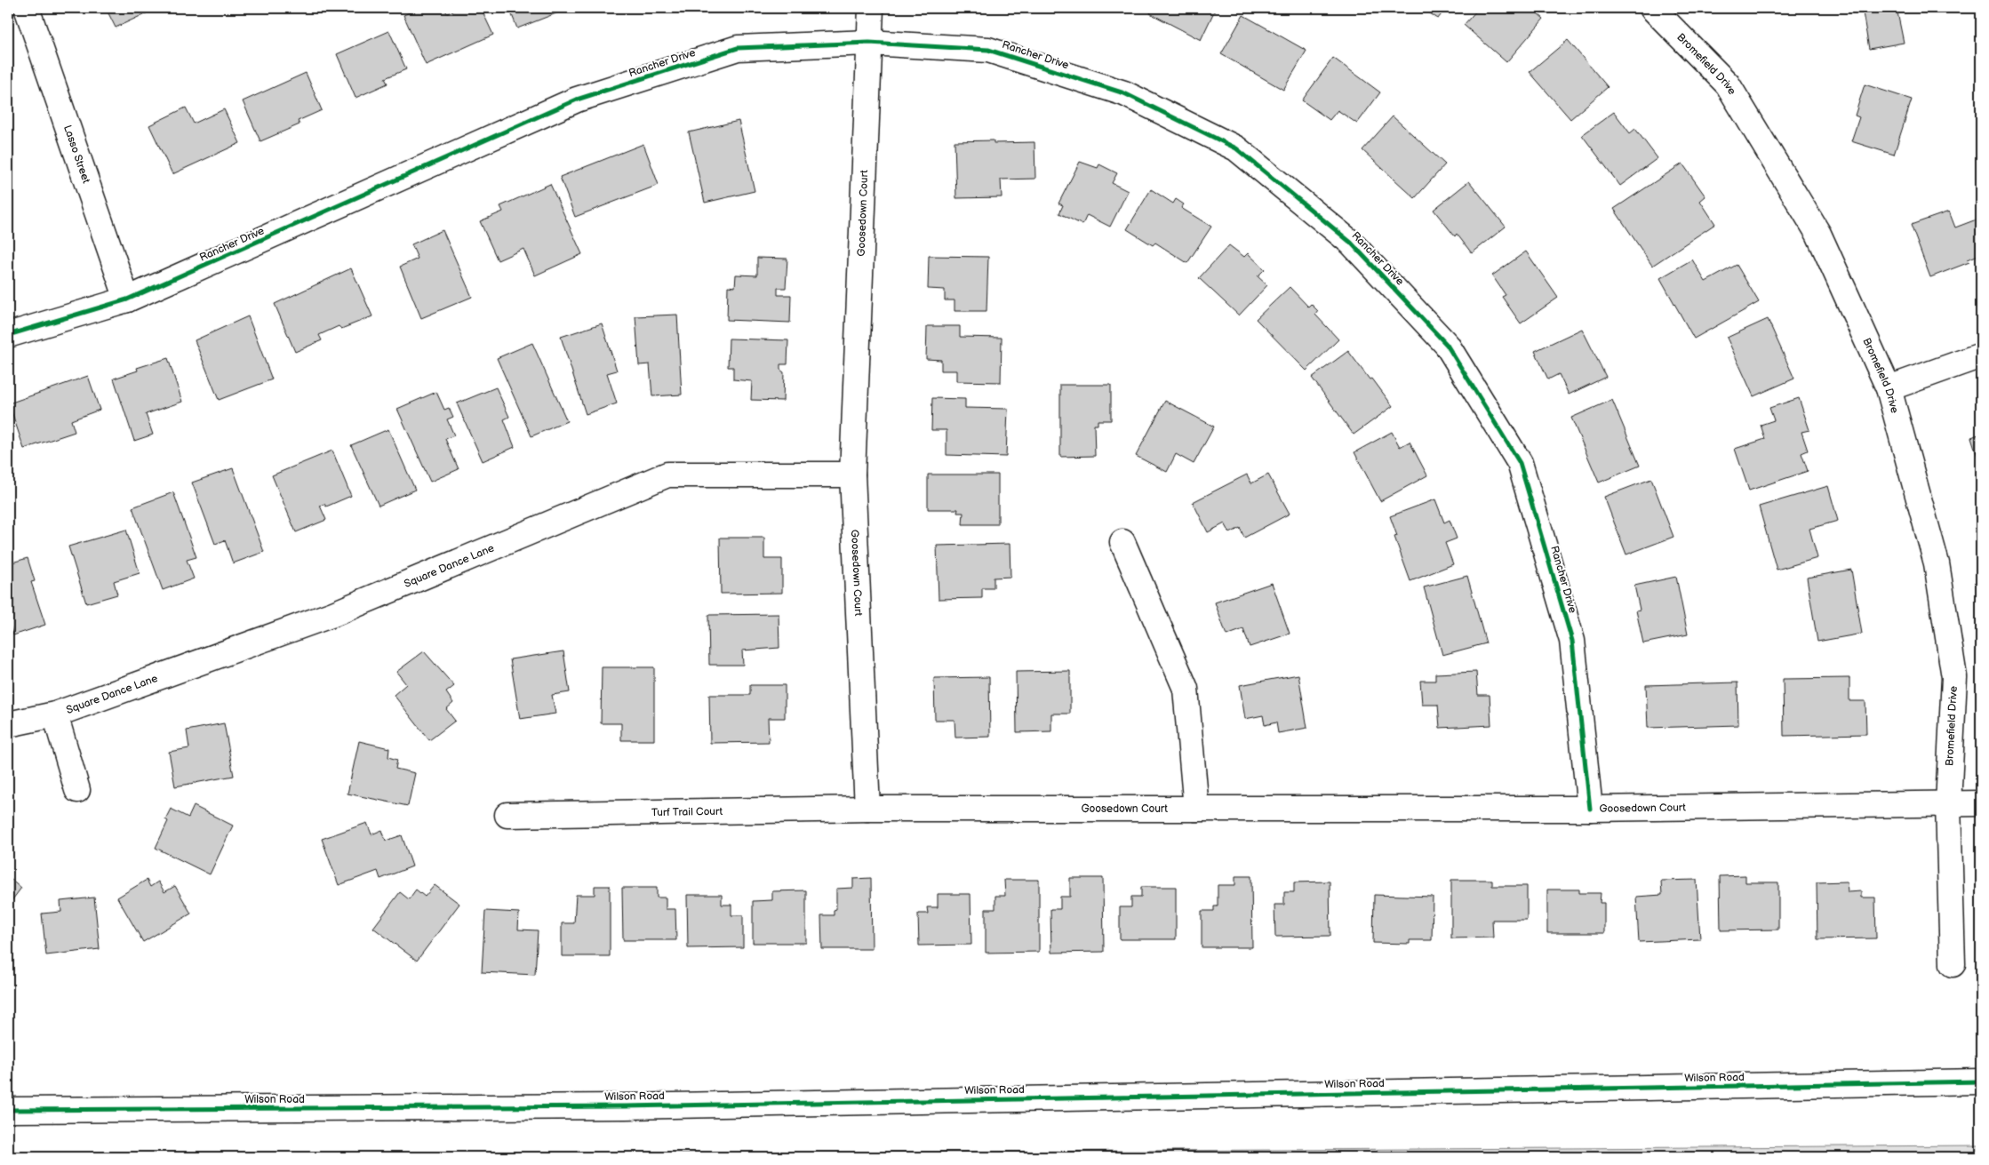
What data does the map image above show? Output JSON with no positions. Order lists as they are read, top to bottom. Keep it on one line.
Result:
{"streets":{"street":["Rancher Drive","Bromefield Drive","Lasso Street","Goosedown Court","Square Dance Lane","Turf Trail Court","Wilson Road"]},"crossings":[["Rancher Drive","Lasso Street"],["Rancher Drive","Goosedown Court"],["Bromefield Drive","Goosedown Court"],["Goosedown Court","Square Dance Lane"],["Goosedown Court","Turf Trail Court"]]}
